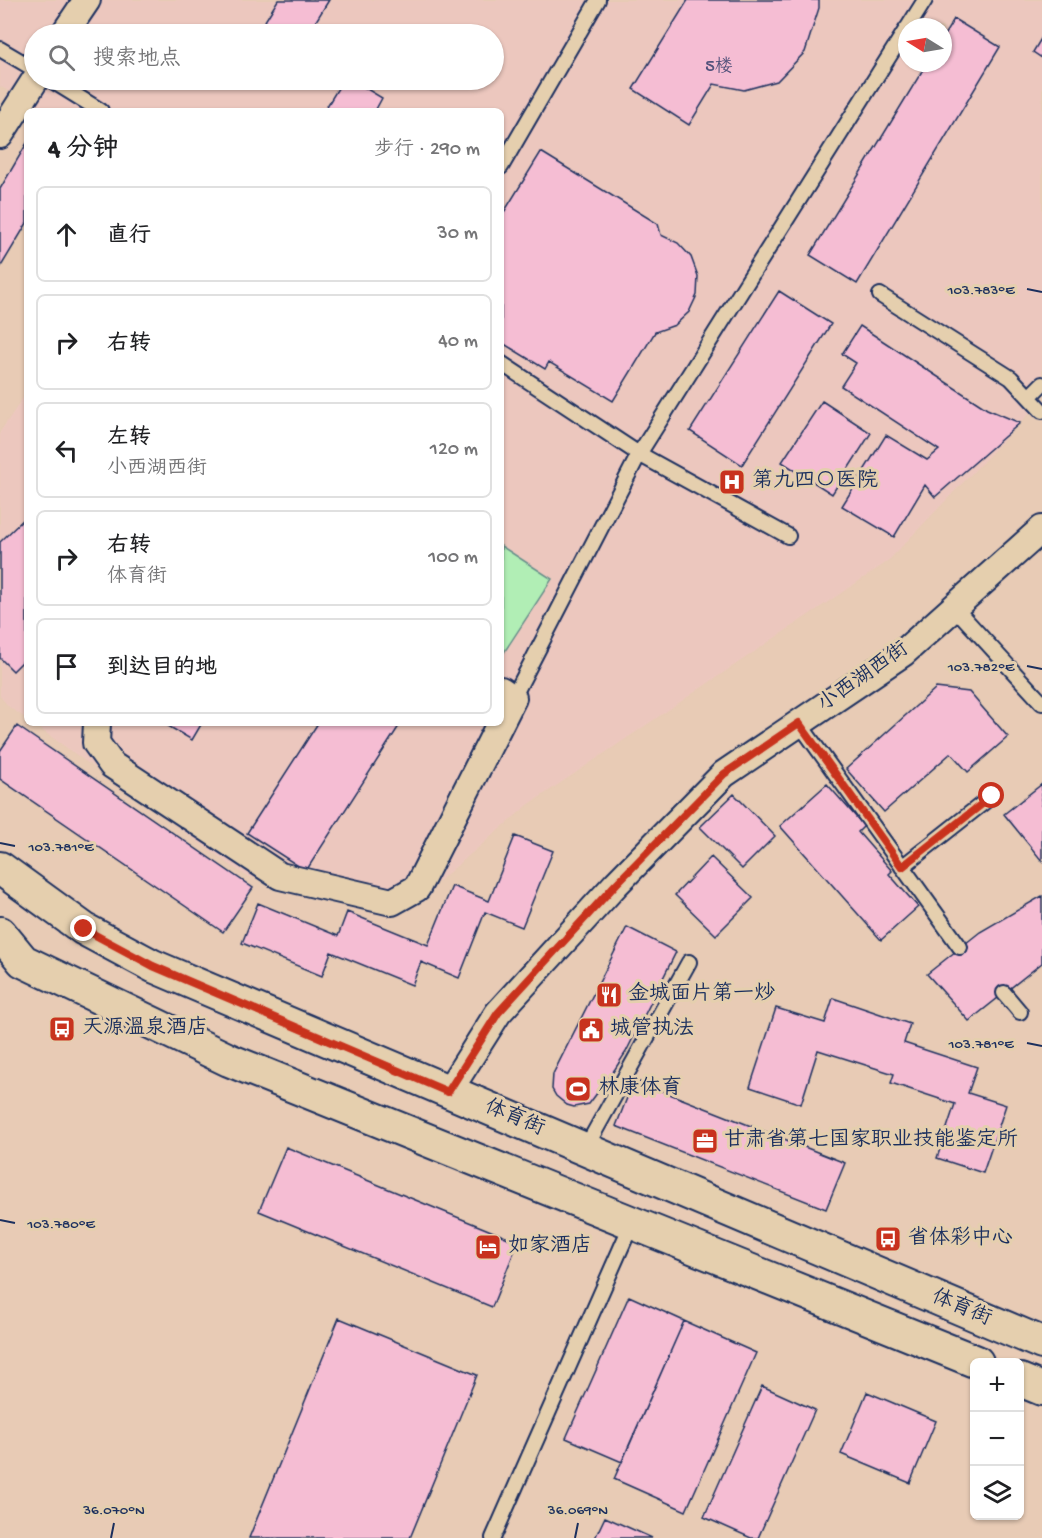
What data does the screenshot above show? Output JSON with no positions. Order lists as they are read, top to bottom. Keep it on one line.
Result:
{"streets":{"street":["小西湖西街","体育街"]},"crossings":[["小西湖西街","体育街"]],"places":{"hospital":["第九四〇医院"],"restaurant":["金城面片第一炒"],"bus stop":["天源温泉酒店","省体彩中心"],"public building":["城管执法"],"sports":["林康体育"],"office":["甘肃省第七国家职业技能鉴定所"],"hotel":["如家酒店"]},"house_numbers":["5楼"],"north":"left","page":{"search":"搜索地点","heading":["4 分钟","步行 · 290 m"],"list":[["直行","30 m"],["右转","40 m"],["左转","小西湖西街","120 m"],["右转","体育街","100 m"],"到达目的地"],"map_buttons":["+","−"]},"coordinates":["103.783°E","103.782°E","103.781°E","103.780°E","36.070°N","36.069°N"]}
